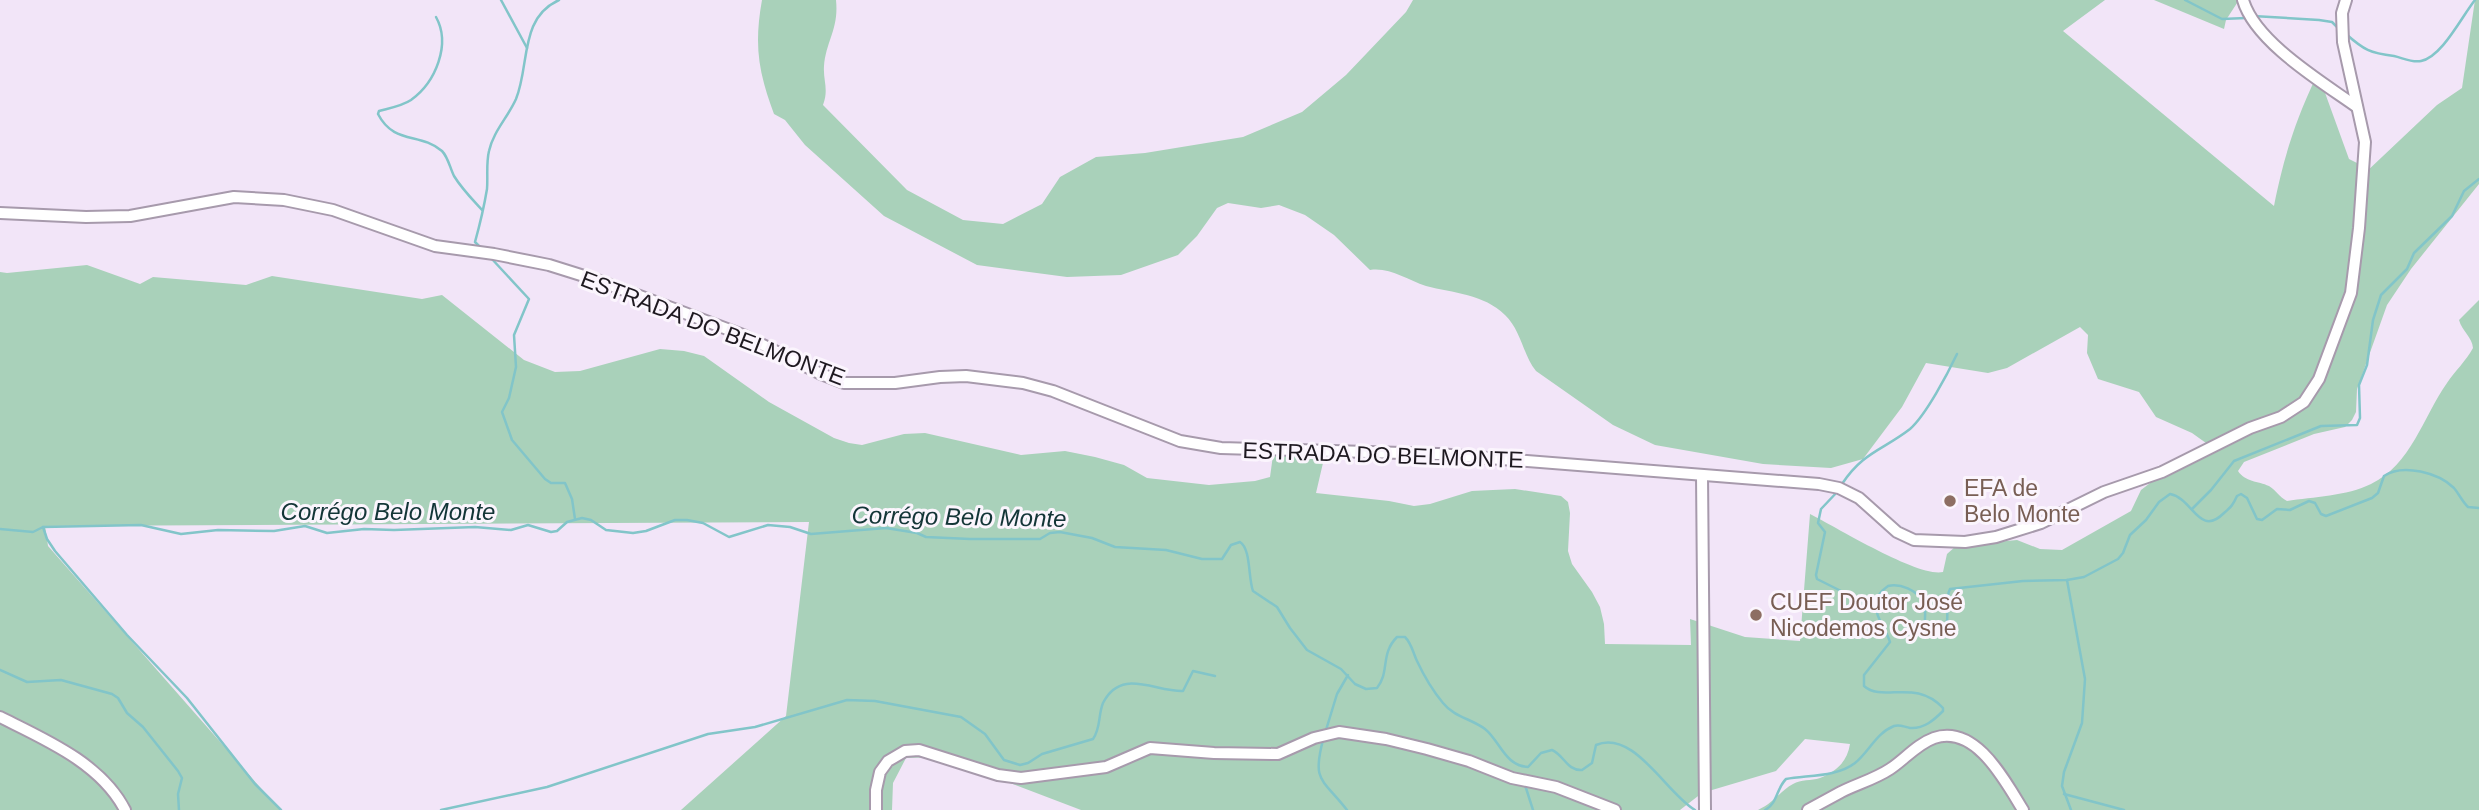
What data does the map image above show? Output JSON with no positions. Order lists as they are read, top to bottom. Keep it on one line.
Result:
{"streets":{"street":["ESTRADA DO BELMONTE"]},"water":["Corrégo Belo Monte"],"places":["EFA de Belo Monte","CUEF Doutor José Nicodemos Cysne"]}
